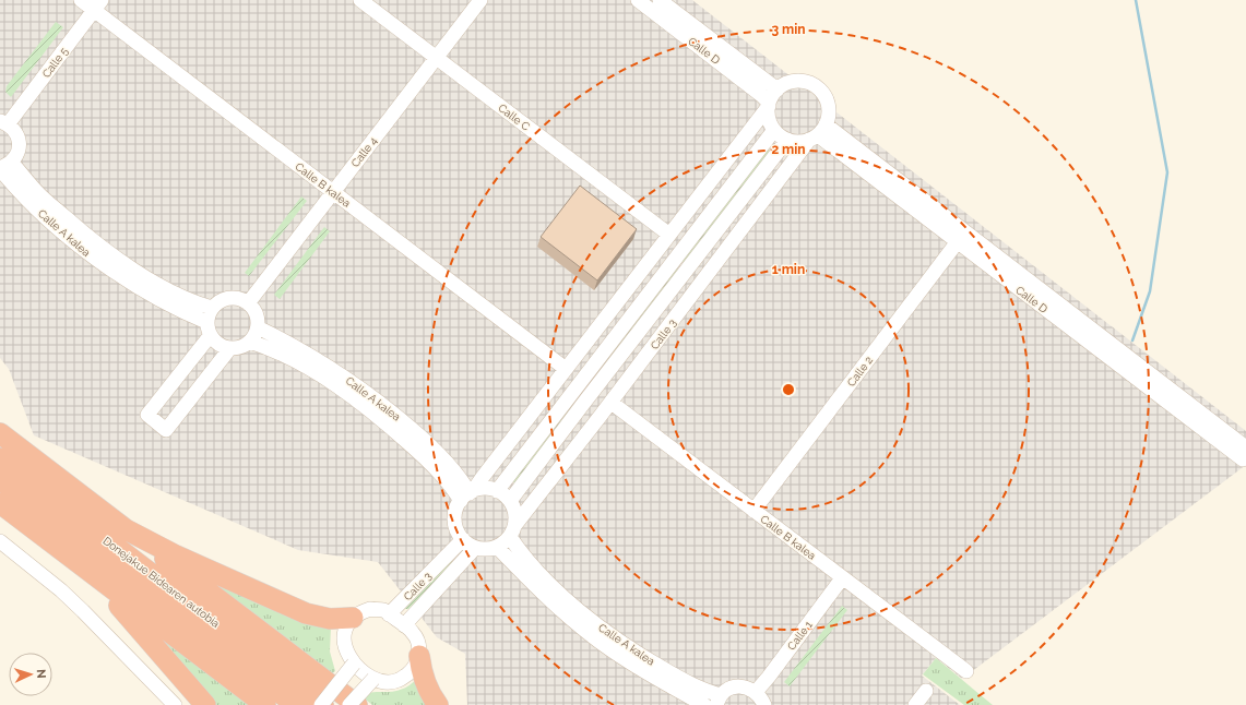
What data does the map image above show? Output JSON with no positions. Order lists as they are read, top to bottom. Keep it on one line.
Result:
{"streets":{"highway":["Donejakue Bidearen autobia"],"street":["Calle D","Calle 5","Calle C","Calle 4","Calle B kalea","Calle A kalea","Calle 3","Calle 2","Calle 1"]},"crossings":[["Calle D","Calle 3"],["Calle D","Calle 2"],["Calle 5","Calle B kalea"],["Calle C","Calle 4"],["Calle 4","Calle B kalea"],["Calle 4","Calle A kalea"],["Calle B kalea","Calle 3"],["Calle B kalea","Calle 2"],["Calle B kalea","Calle 1"],["Calle A kalea","Calle 3"]],"north":"right","rings":["3 min","2 min","1 min"]}
